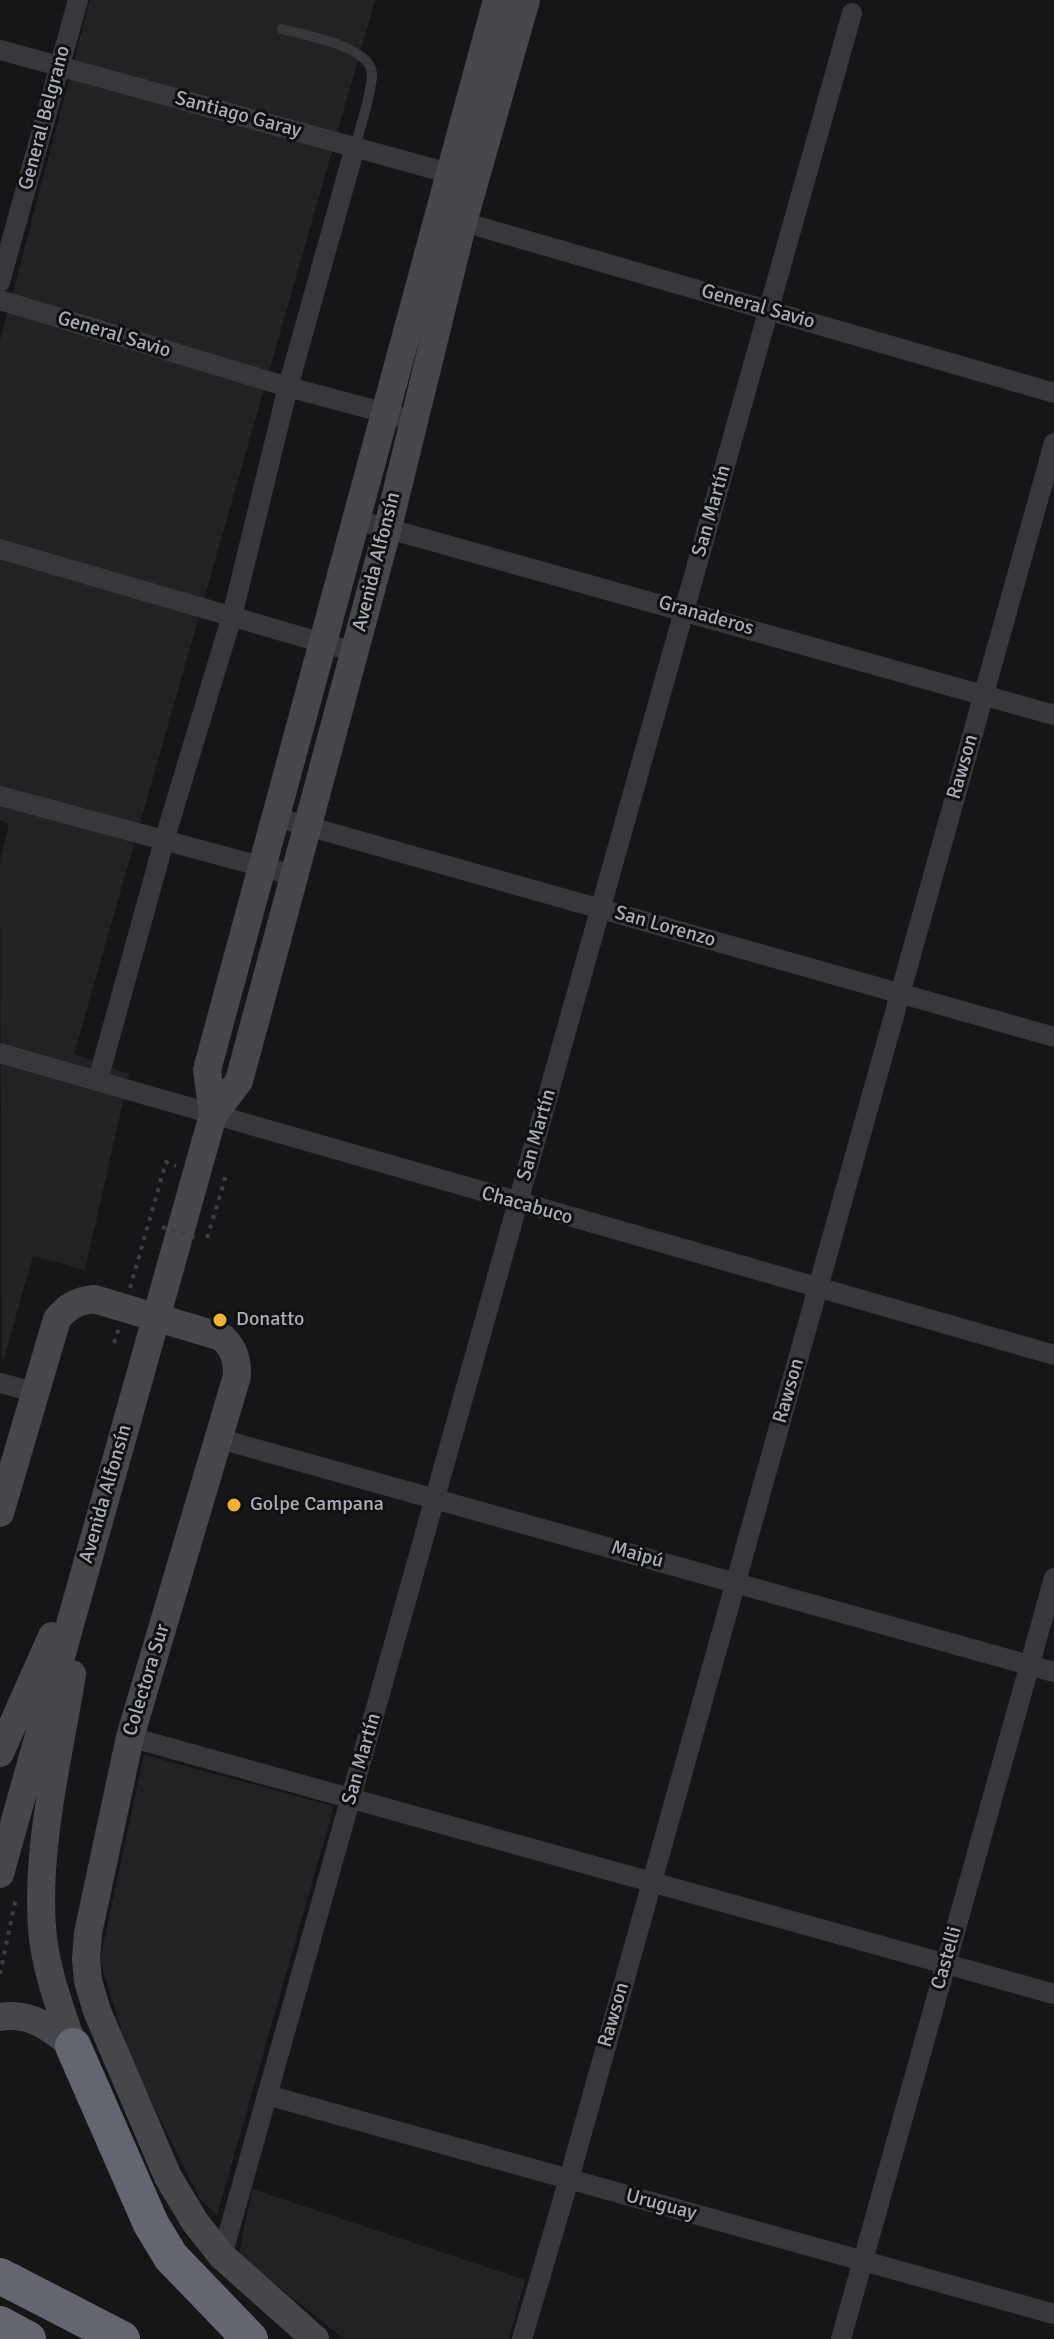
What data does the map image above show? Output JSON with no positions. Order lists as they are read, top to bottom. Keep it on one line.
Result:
{"streets":{"main road":["Avenida Alfonsín","Colectora Sur"],"street":["Santiago Garay","General Belgrano","General Savio","San Martín","Granaderos","Rawson","San Lorenzo","Chacabuco","Maipú","Castelli","Uruguay"]},"crossings":[["Santiago Garay","General Belgrano"],["Santiago Garay","Avenida Alfonsín"],["General Savio","San Martín"],["General Savio","Avenida Alfonsín"],["San Martín","Granaderos"],["San Martín","San Lorenzo"],["San Martín","Chacabuco"],["San Martín","Maipú"],["San Martín","Colectora Sur"],["San Martín","Uruguay"],["Avenida Alfonsín","Granaderos"],["Avenida Alfonsín","San Lorenzo"],["Avenida Alfonsín","Chacabuco"],["Avenida Alfonsín","Colectora Sur"],["Granaderos","Rawson"],["Rawson","San Lorenzo"],["Rawson","Chacabuco"],["Rawson","Maipú"],["Rawson","Uruguay"],["Maipú","Colectora Sur"],["Maipú","Castelli"],["Castelli","Uruguay"]],"places":["Donatto","Golpe Campana"]}
